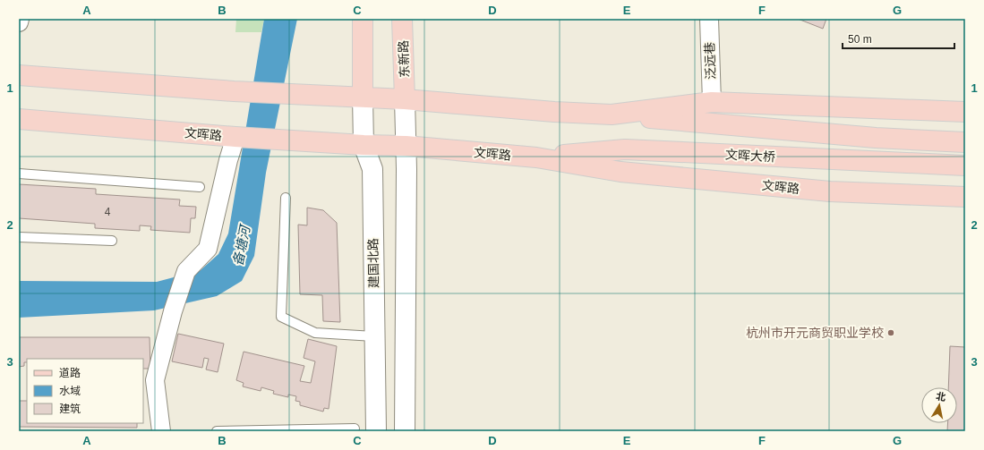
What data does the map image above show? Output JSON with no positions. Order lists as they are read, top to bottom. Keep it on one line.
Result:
{"streets":{"main road":["东新路","文晖路","文晖大桥","建国北路"],"street":["泛远巷"]},"crossings":[["文晖路","文晖大桥"],["文晖路","建国北路"]],"water":["备塘河"],"places":["杭州市开元商贸职业学校"],"house_numbers":["4"],"legend":["道路","水域","建筑"],"scale_bar":"50 m","north":"top","grid":{"columns":["A","B","C","D","E","F","G"],"rows":["1","2","3"]}}
